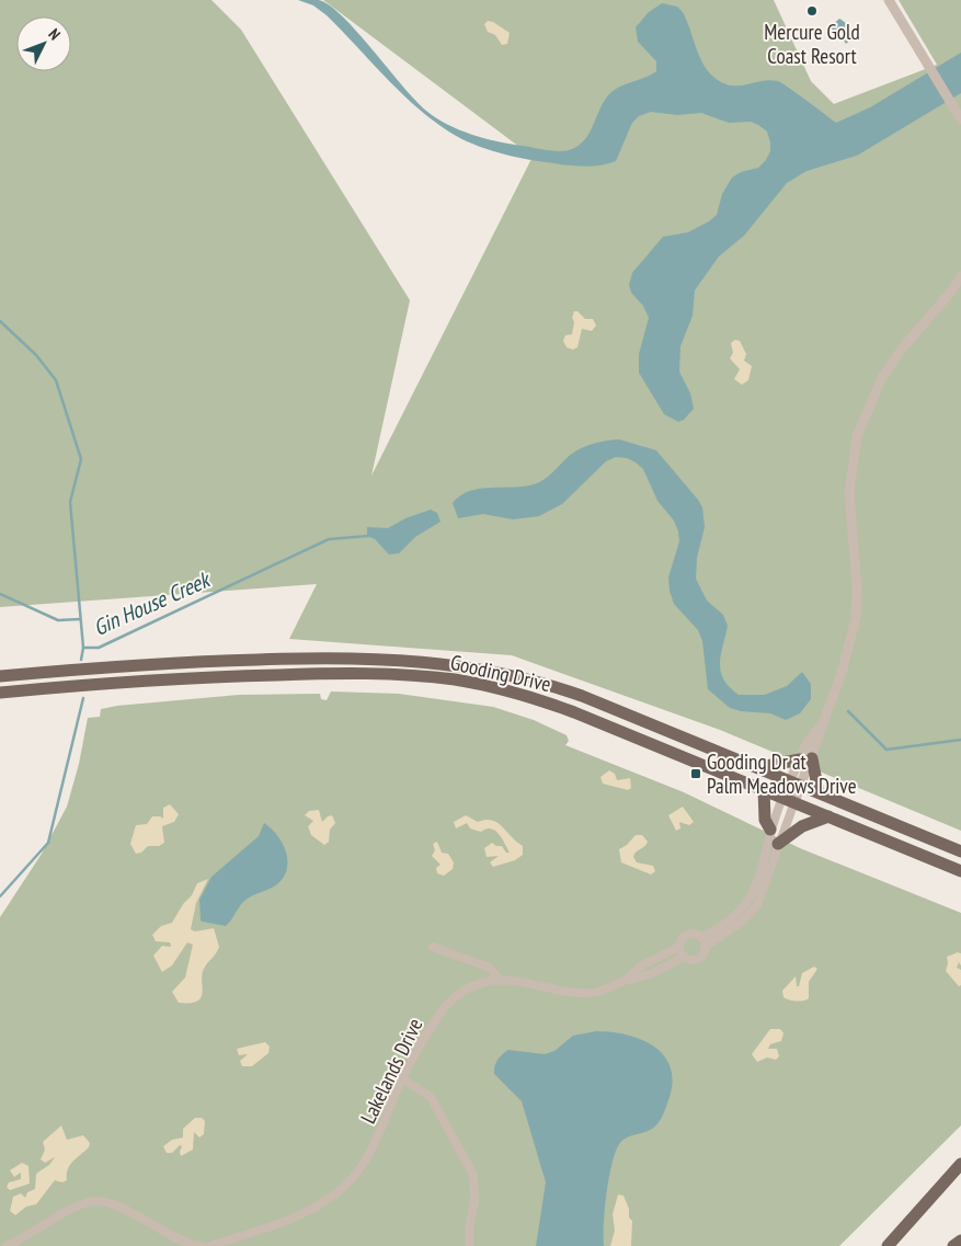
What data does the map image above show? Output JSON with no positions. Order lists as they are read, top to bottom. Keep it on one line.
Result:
{"streets":{"main road":["Gooding Drive"],"street":["Lakelands Drive"]},"water":["Gin House Creek"],"places":{"other":["Mercure Gold Coast Resort"],"transit":["Gooding Dr at Palm Meadows Drive"]},"north":"top right"}
